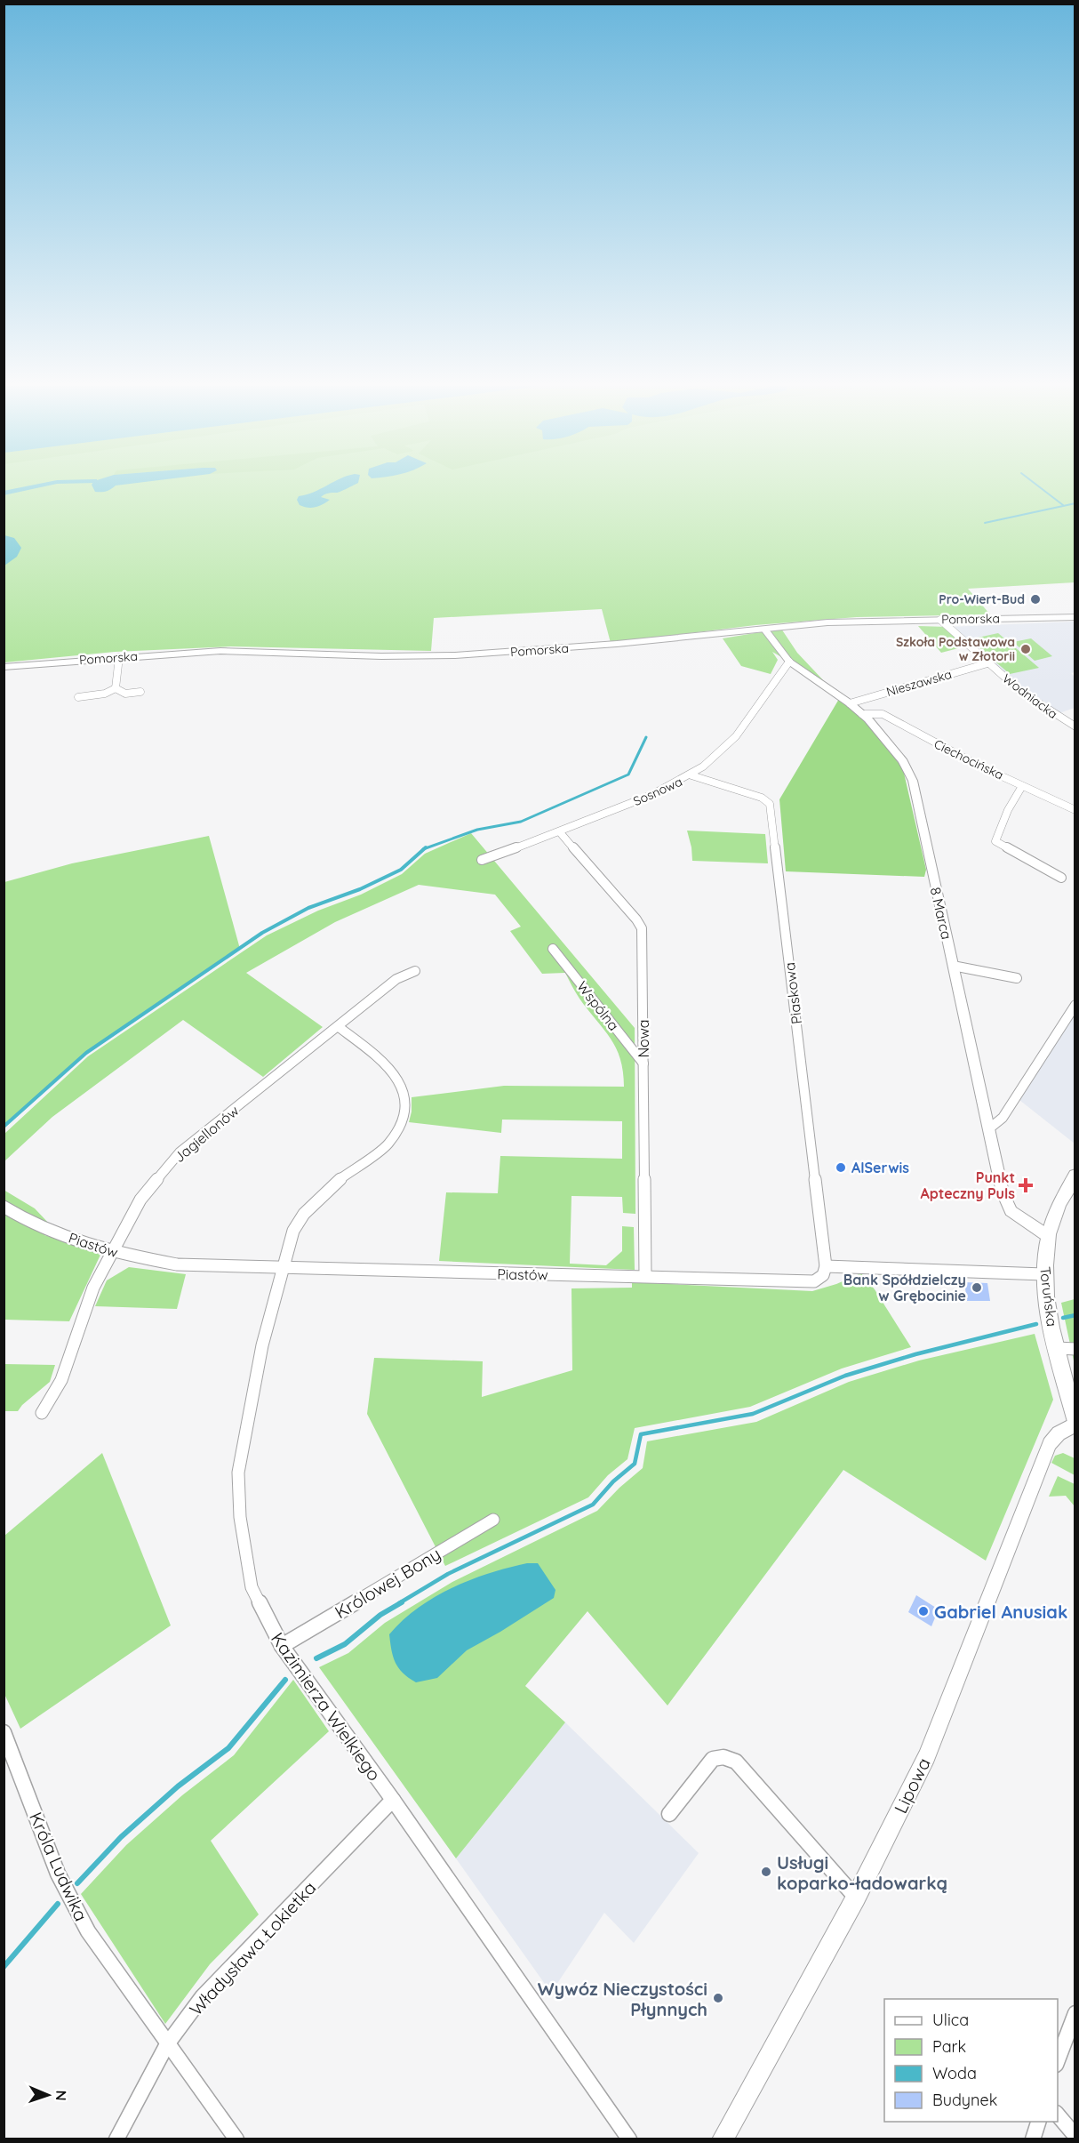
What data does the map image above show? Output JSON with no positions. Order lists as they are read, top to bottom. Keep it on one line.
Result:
{"streets":{"main road":["Pomorska","Toruńska"],"street":["Nieszawska","Wodniacka","Ciechocińska","Sosnowa","8 Marca","Piaskowa","Wspólna","Nowa","Jagiellonów","Piastów","Królowej Bony","Kazimierza Wielkiego","Lipowa","Króla Ludwika","Władysława Łokietka"]},"crossings":[["Pomorska","Wodniacka"],["Pomorska","8 Marca"],["Nieszawska","Wodniacka"],["Nieszawska","8 Marca"],["Ciechocińska","8 Marca"],["Sosnowa","8 Marca"],["Sosnowa","Piaskowa"],["Sosnowa","Nowa"],["8 Marca","Toruńska"],["Piaskowa","Piastów"],["Wspólna","Nowa"],["Nowa","Piastów"],["Jagiellonów","Piastów"],["Jagiellonów","Kazimierza Wielkiego"],["Piastów","Kazimierza Wielkiego"],["Toruńska","Lipowa"],["Królowej Bony","Kazimierza Wielkiego"],["Kazimierza Wielkiego","Władysława Łokietka"],["Króla Ludwika","Władysława Łokietka"]],"places":{"other":["Pro-Wiert-Bud","Szkoła Podstawowa w Złotorii","AlSerwis","Bank Spółdzielczy w Grębocinie","Gabriel Anusiak","Usługi koparko-ładowarką","Wywóz Nieczystości Płynnych"],"health":["Punkt Apteczny Puls"]},"legend":["Ulica","Park","Woda","Budynek"],"north":"right"}
